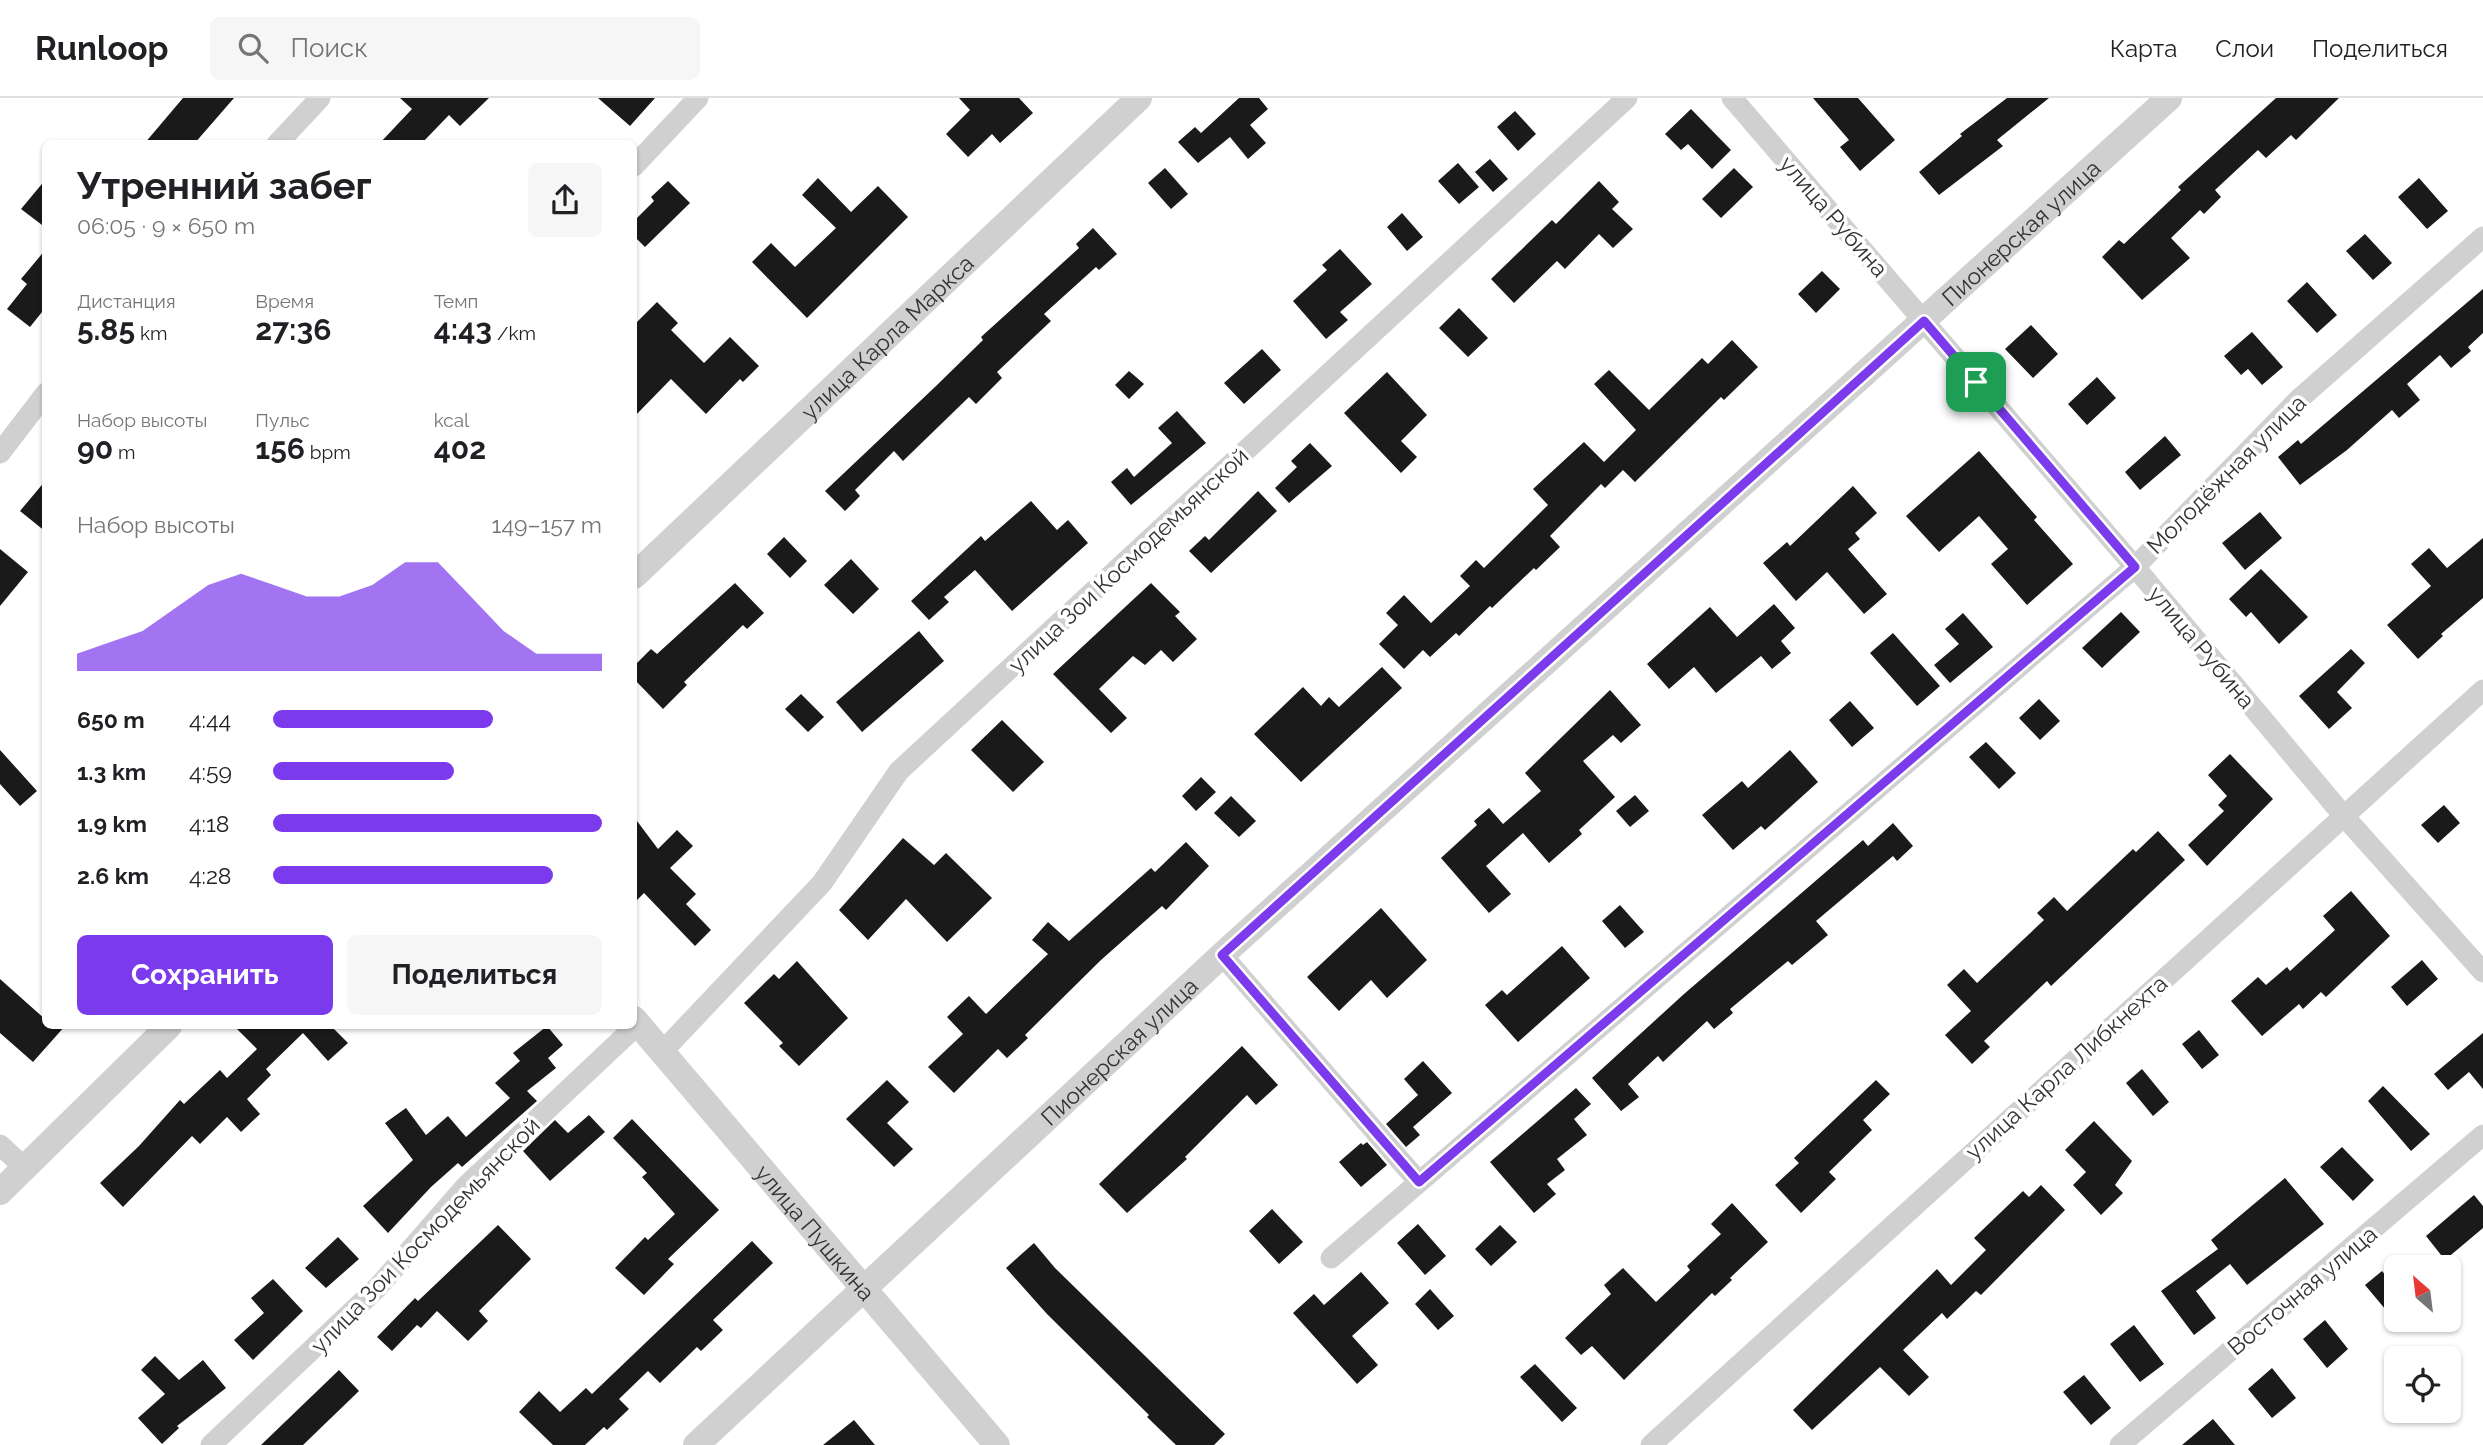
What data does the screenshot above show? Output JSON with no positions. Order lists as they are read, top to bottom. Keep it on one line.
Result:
{"streets":{"street":["улица Рубина","Пионерская улица","улица Карла Маркса","Молодёжная улица","улица Зои Космодемьянской","улица Карла Либкнехта","улица Пушкина","Восточная улица"]},"crossings":[["улица Рубина","Пионерская улица"],["улица Рубина","Молодёжная улица"],["улица Рубина","улица Карла Либкнехта"],["Пионерская улица","улица Пушкина"],["улица Зои Космодемьянской","улица Пушкина"]],"north":"top left","page":{"header":"Runloop","search":"Поиск","nav":["Карта","Слои","Поделиться"],"heading":["Утренний забег","06:05 · 9 × 650 m"],"stats":[["Дистанция","5.85 km"],["Время","27:36"],["Темп","4:43 /km"],["Набор высоты","90 m"],["Пульс","156 bpm"],["kcal","402"]],"chart":["Набор высоты","149–157 m"],"list":[{"name":"650 m","note":"4:44"},{"name":"1.3 km","note":"4:59"},{"name":"1.9 km","note":"4:18"},{"name":"2.6 km","note":"4:28"}],"buttons":["Сохранить","Поделиться"]}}
